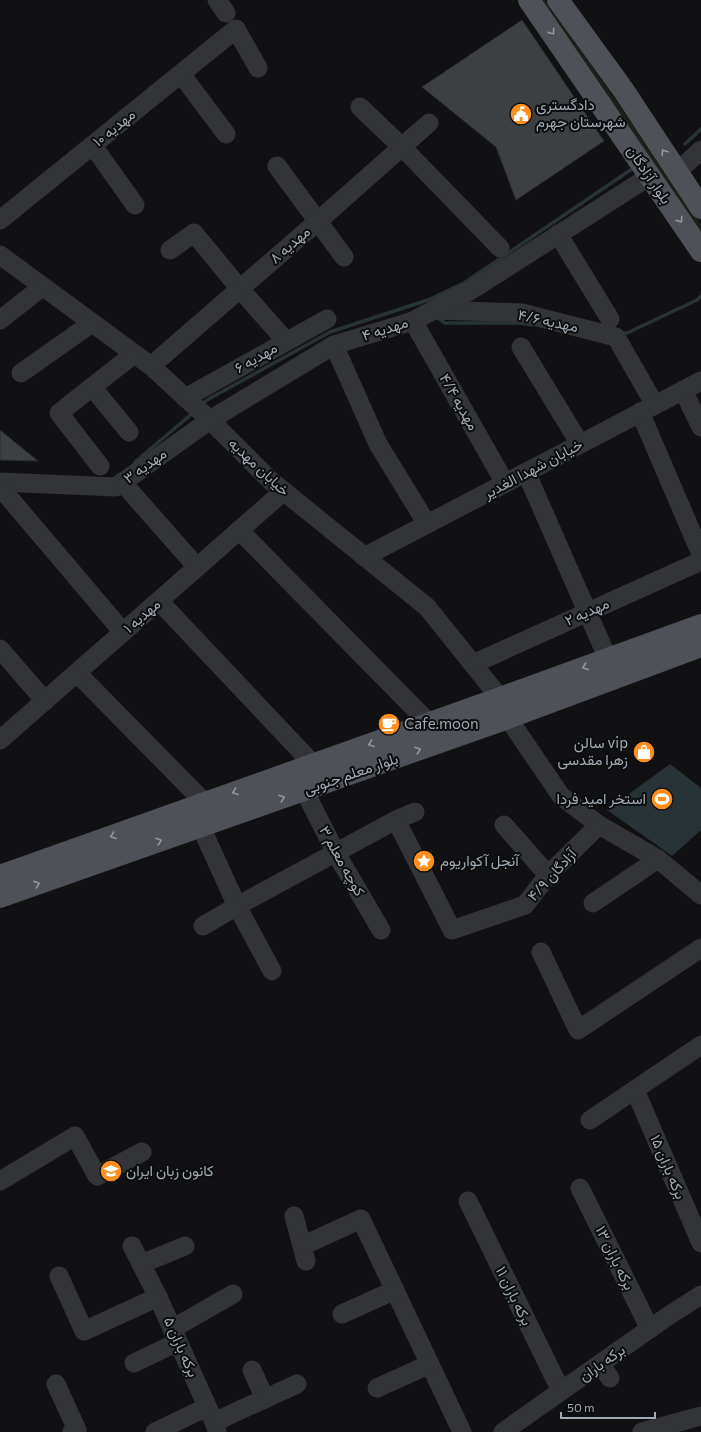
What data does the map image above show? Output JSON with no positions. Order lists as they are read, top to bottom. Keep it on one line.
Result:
{"streets":{"main road":["بلوار آزادگان","بلوار معلم جنوبی"],"street":["مهدیه ۱۰","مهدیه ۸","مهدیه ۴/۶","مهدیه ۴","مهدیه ۶","مهدیه ۴/۴","مهدیه ۳","خیابان مهدیه","خیابان شهدا الغدیر","مهدیه ۲","مهدیه ۱","کوچه معلم ۳","آزادگان ۴/۹","برکه باران ۱۵","برکه باران ۱۳","برکه باران ۱۱","برکه باران ۵","برکه باران"]},"crossings":[["بلوار آزادگان","مهدیه ۴"],["مهدیه ۸","خیابان مهدیه"],["مهدیه ۴/۶","مهدیه ۴"],["مهدیه ۴/۶","خیابان شهدا الغدیر"],["مهدیه ۴","مهدیه ۴/۴"],["مهدیه ۴","مهدیه ۳"],["مهدیه ۴","خیابان مهدیه"],["مهدیه ۶","خیابان مهدیه"],["مهدیه ۴/۴","خیابان شهدا الغدیر"],["مهدیه ۳","خیابان مهدیه"],["خیابان مهدیه","خیابان شهدا الغدیر"],["خیابان مهدیه","مهدیه ۲"],["خیابان مهدیه","مهدیه ۱"],["خیابان مهدیه","بلوار معلم جنوبی"],["بلوار معلم جنوبی","کوچه معلم ۳"],["برکه باران ۱۳","برکه باران"],["برکه باران ۱۱","برکه باران"]],"places":{"public building":["دادگستری شهرستان جهرم"],"cafe":["Cafe.moon"],"shop":["سالن vip زهرا مقدسی"],"sports":["استخر امید فردا"],"place":["آنجل آکواریوم"],"school or university":["کانون زبان ایران"]},"scale_bar":"50 m"}
